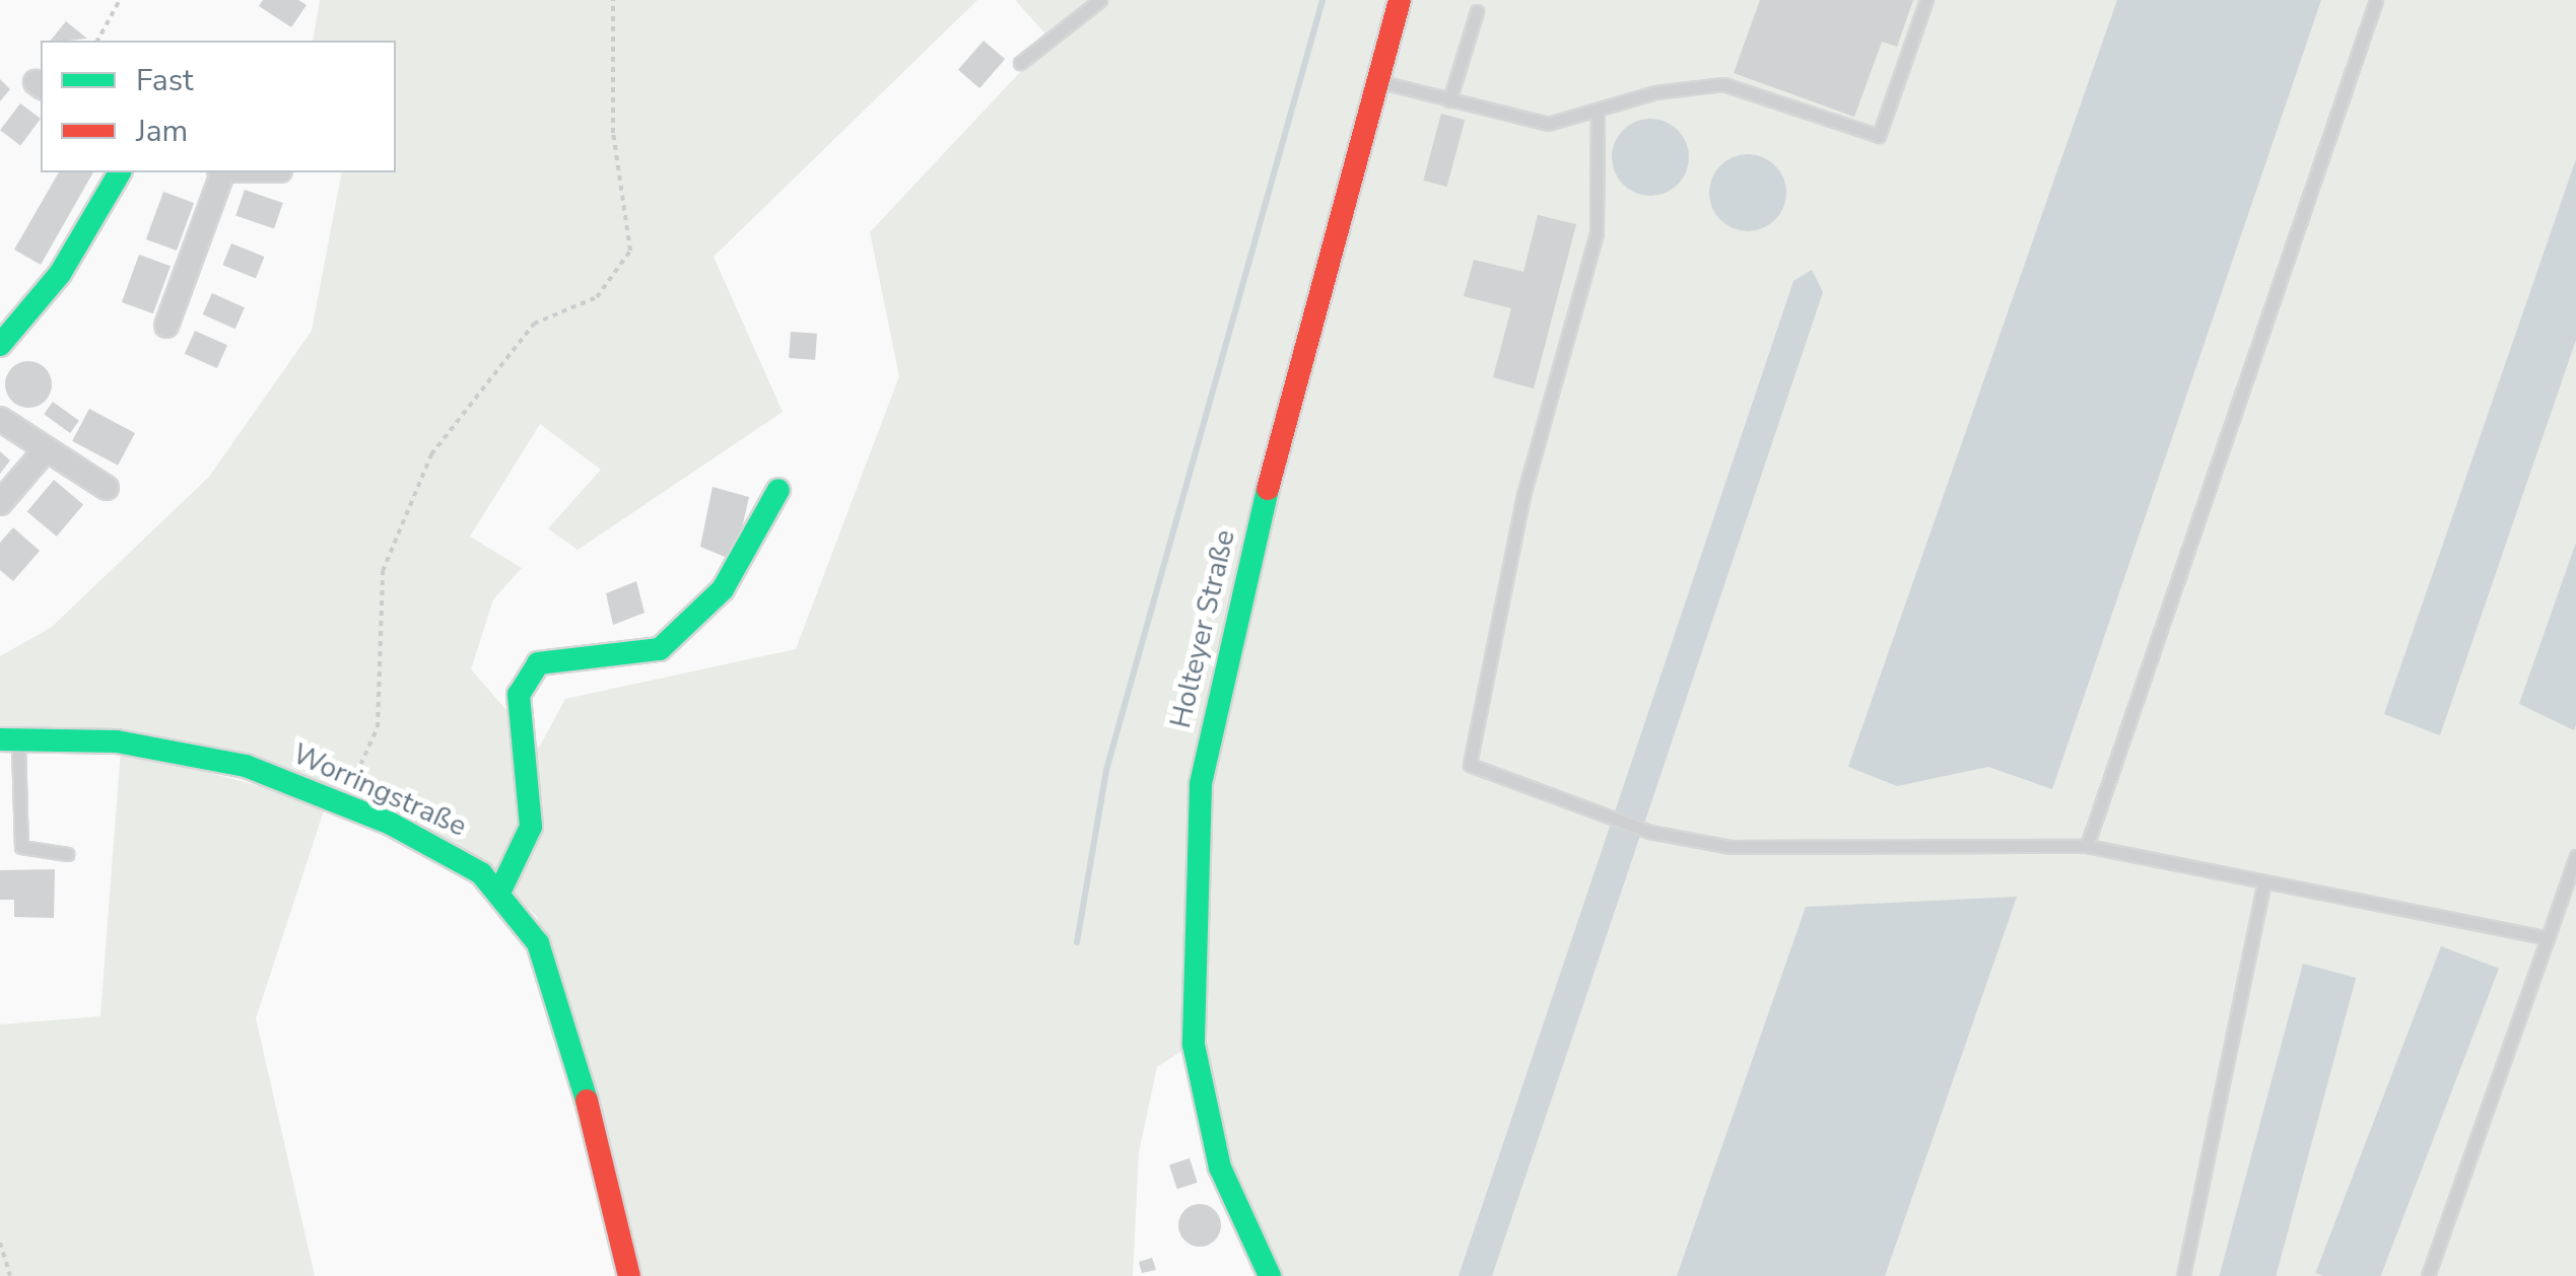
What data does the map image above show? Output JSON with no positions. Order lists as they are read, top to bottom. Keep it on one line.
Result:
{"streets":{"street":["Holteyer Straße","Worringstraße"]},"legend":["Fast","Jam"]}
